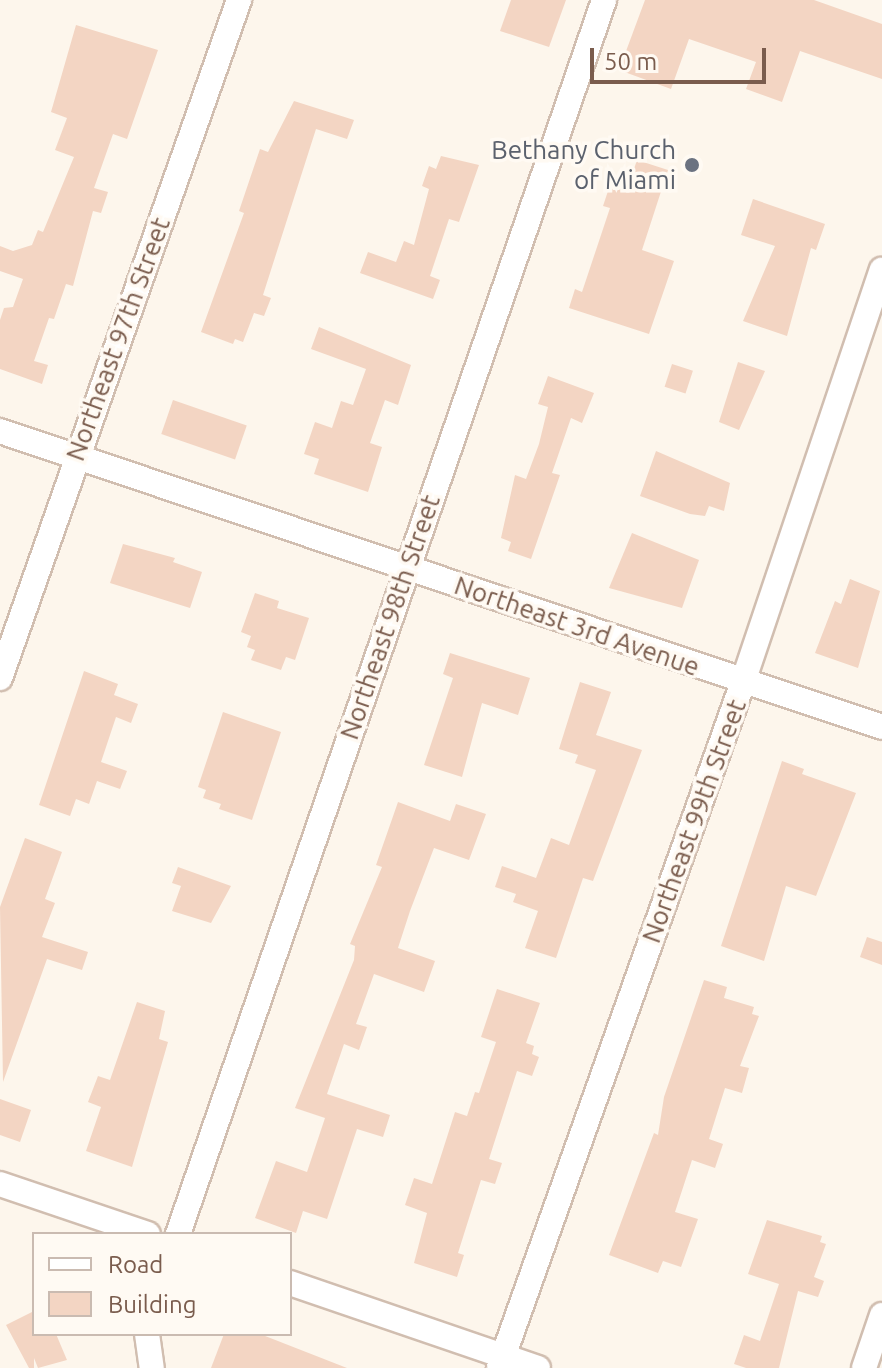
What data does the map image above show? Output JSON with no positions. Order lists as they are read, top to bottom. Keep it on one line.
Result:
{"streets":{"street":["Northeast 97th Street","Northeast 98th Street","Northeast 3rd Avenue","Northeast 99th Street"]},"crossings":[["Northeast 97th Street","Northeast 3rd Avenue"],["Northeast 98th Street","Northeast 3rd Avenue"],["Northeast 3rd Avenue","Northeast 99th Street"]],"places":["Bethany Church of Miami"],"legend":["Road","Building"],"scale_bar":"50 m"}
